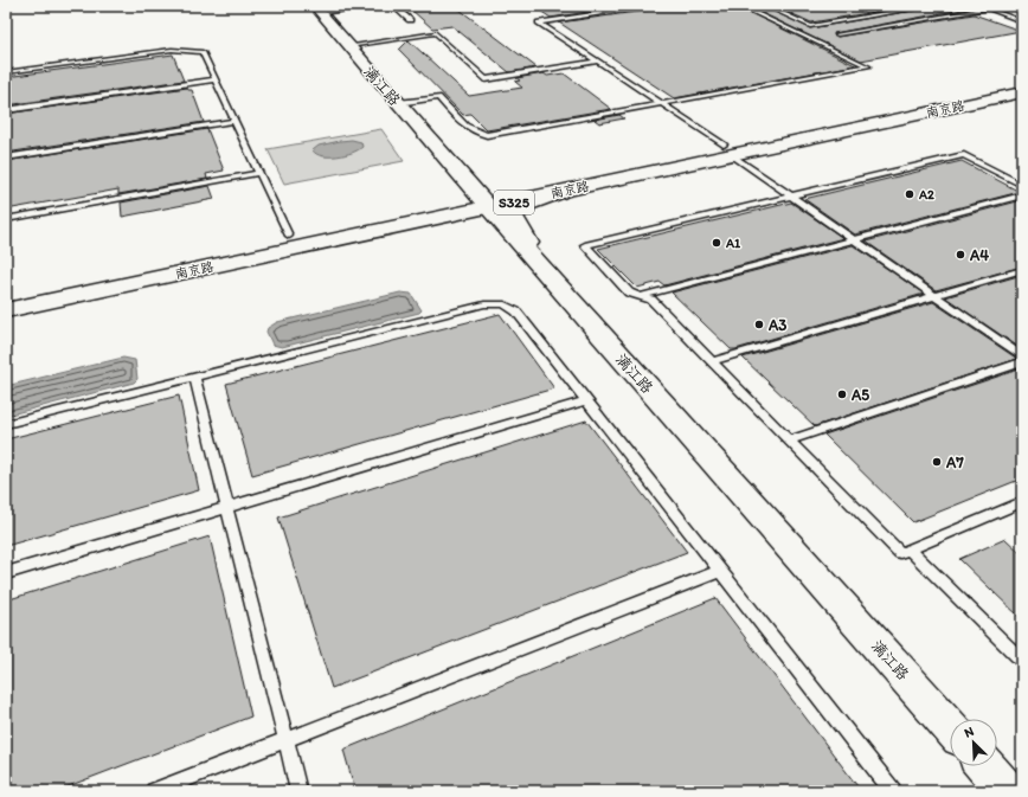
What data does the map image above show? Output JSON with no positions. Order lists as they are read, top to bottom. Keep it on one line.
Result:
{"streets":{"main road":["漓江路","南京路","S325"]},"crossings":[["漓江路","南京路"]],"places":["A2","A1","A4","A3","A5","A7"],"north":"top left"}
